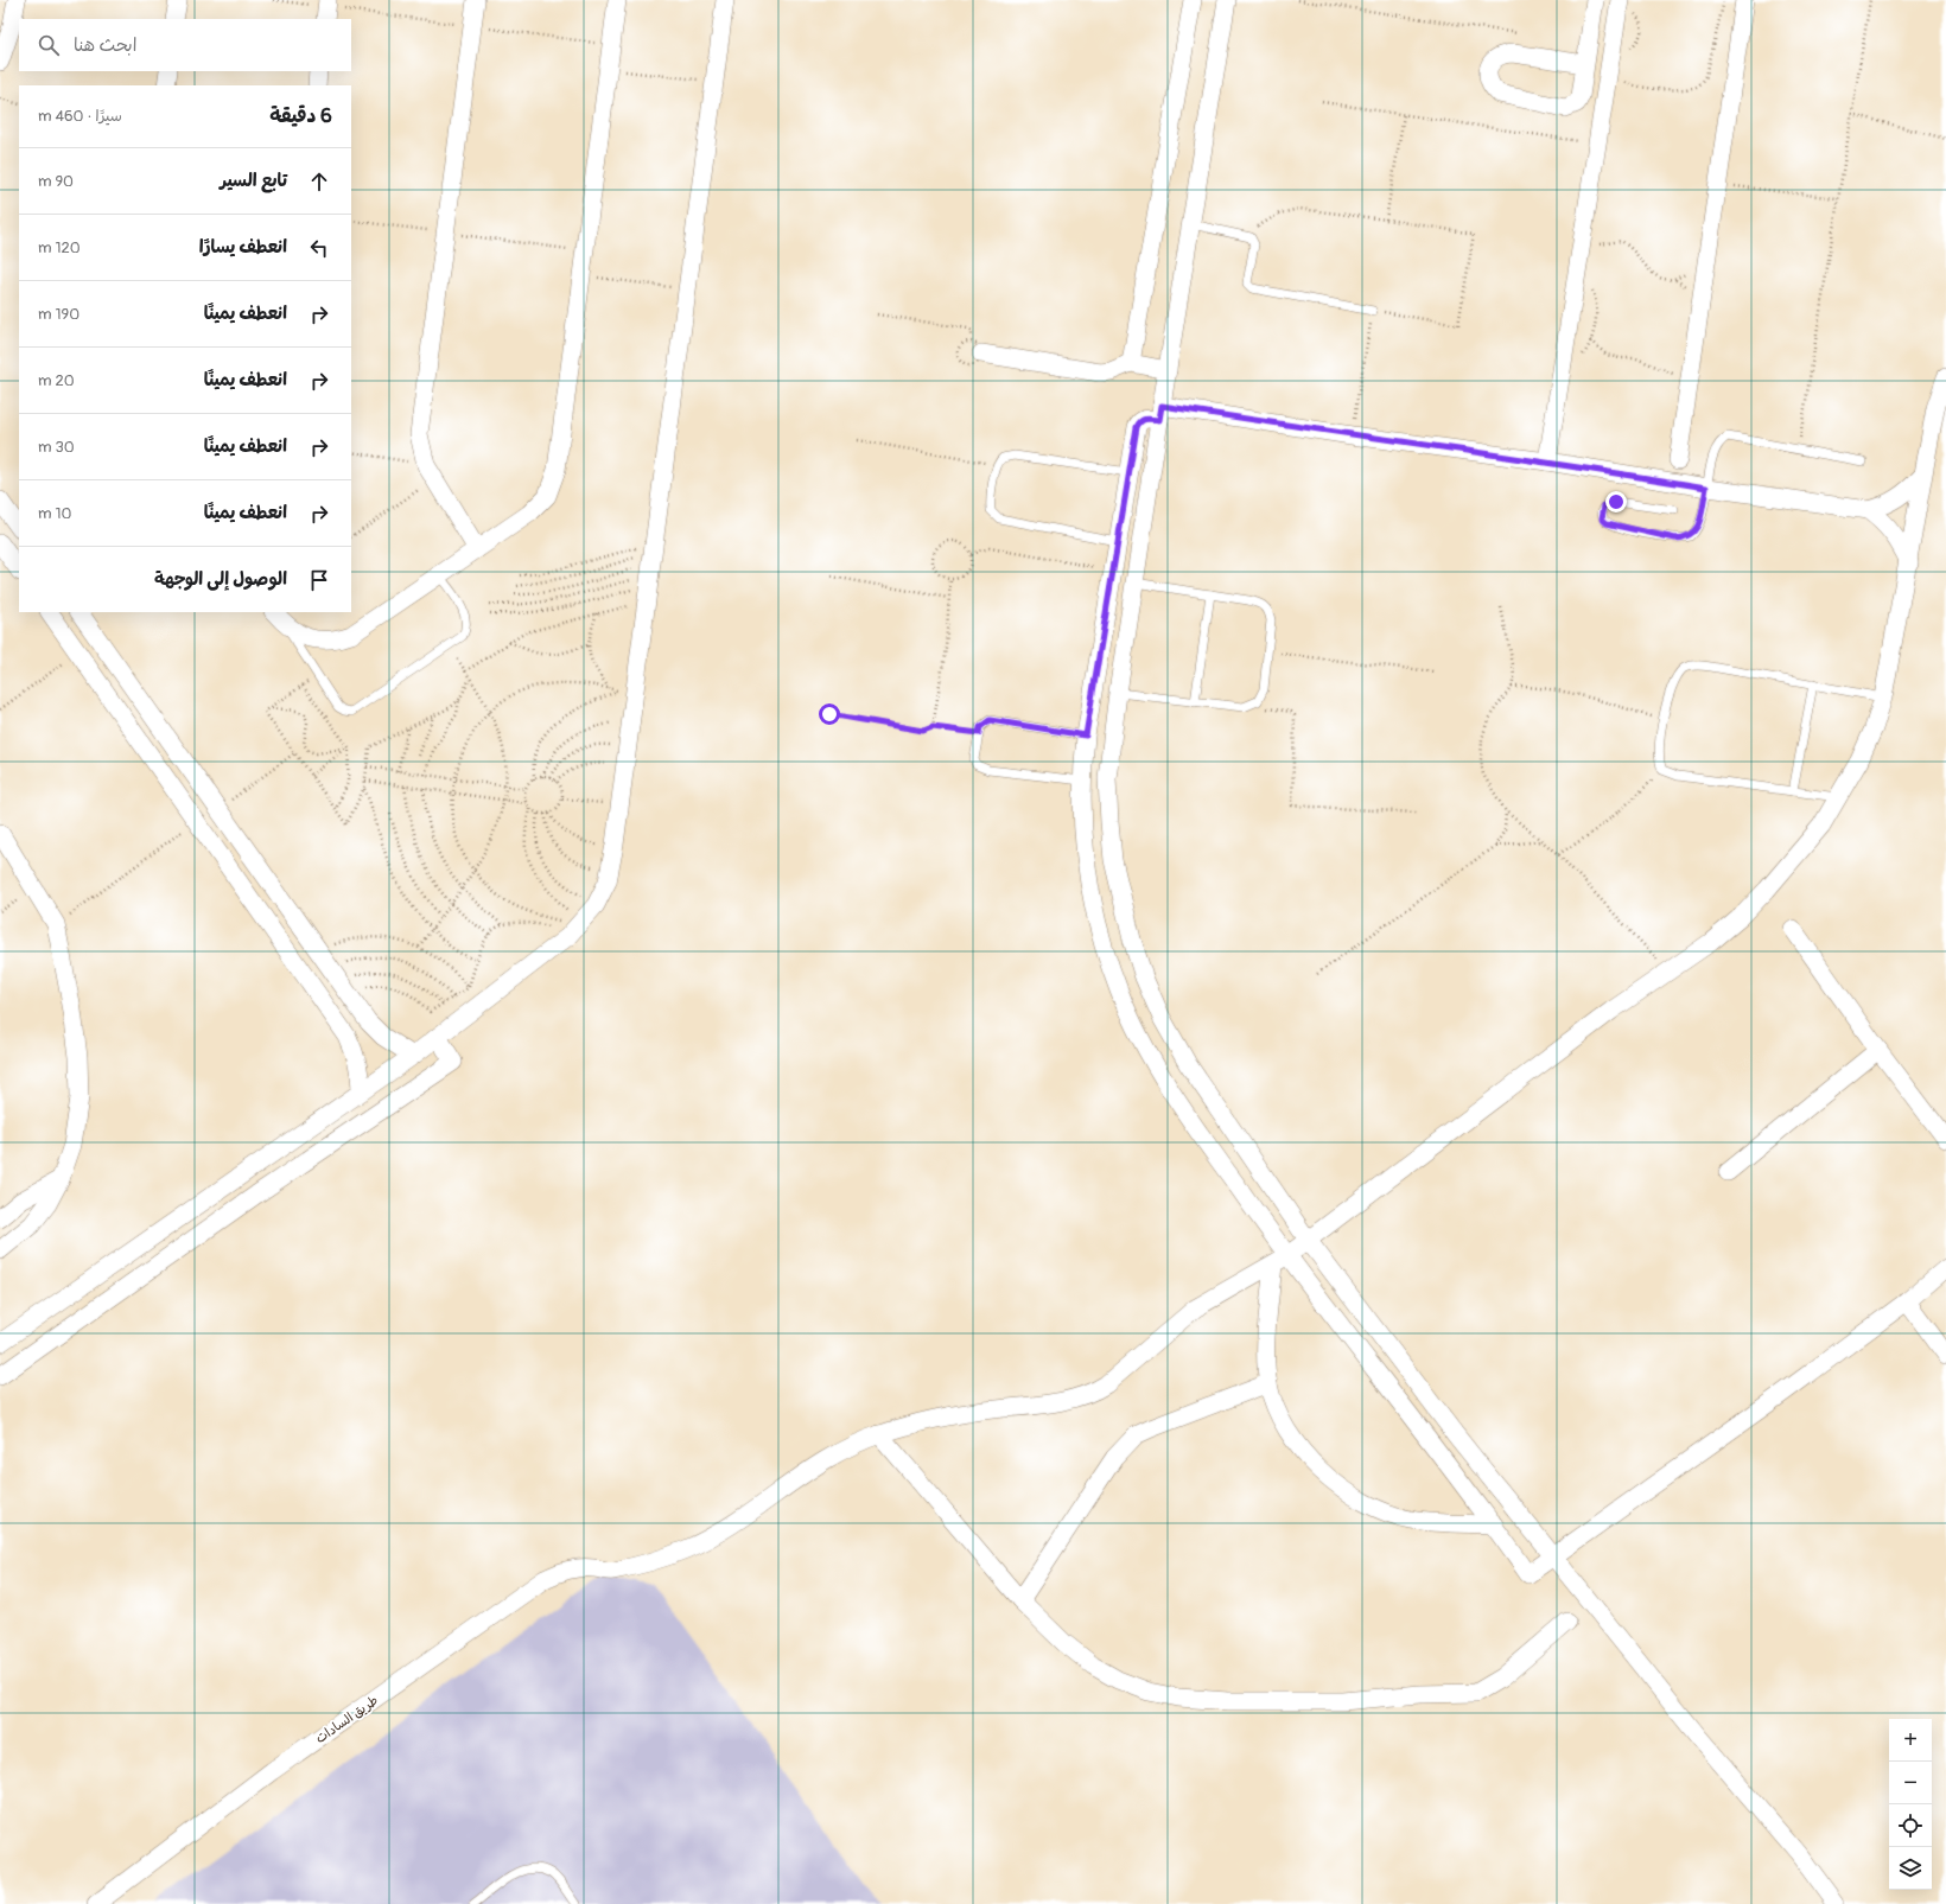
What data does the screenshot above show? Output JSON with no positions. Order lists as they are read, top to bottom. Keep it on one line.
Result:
{"streets":{"street":["طريق السادات"]},"page":{"search":"ابحث هنا","heading":["6 دقيقة","سيرًا · 460 m"],"list":[["تابع السير","90 m"],["انعطف يسارًا","120 m"],["انعطف يمينًا","190 m"],["انعطف يمينًا","20 m"],["انعطف يمينًا","30 m"],["انعطف يمينًا","10 m"],"الوصول إلى الوجهة"],"map_buttons":["+","−"]}}
